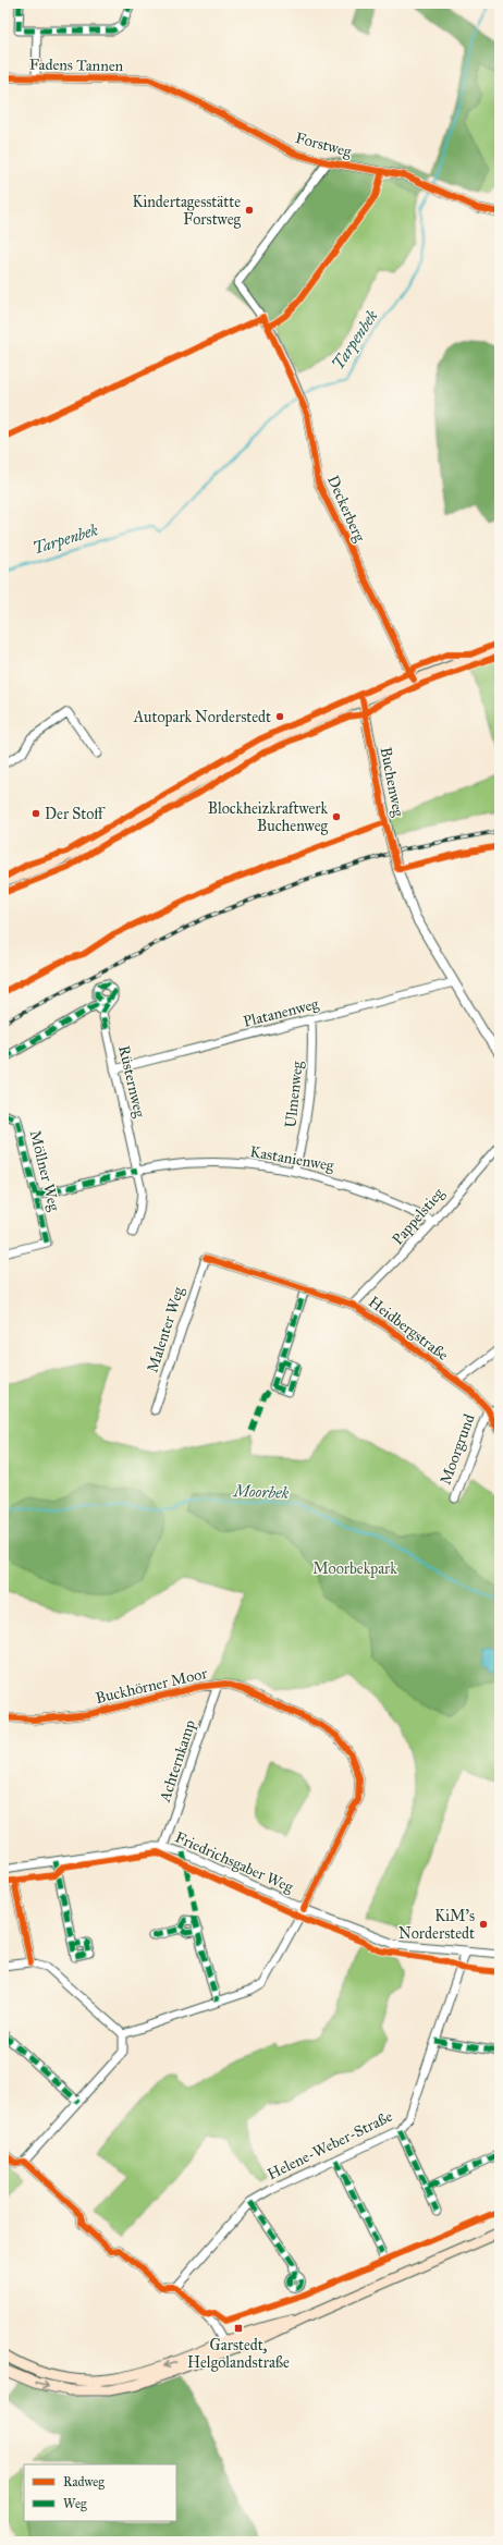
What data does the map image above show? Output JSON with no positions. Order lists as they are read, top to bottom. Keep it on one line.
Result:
{"streets":{"street":["Fadens Tannen","Forstweg","Deckerberg","Buchenweg","Platanenweg","Rüsternweg","Ulmenweg","Kastanienweg","Möllner Weg","Pappelstieg","Heidbergstraße","Malenter Weg","Moorgrund","Buckhörner Moor","Achternkamp","Friedrichsgaber Weg","Helene-Weber-Straße"]},"crossings":[["Fadens Tannen","Forstweg"],["Forstweg","Deckerberg"],["Buchenweg","Platanenweg"],["Platanenweg","Rüsternweg"],["Platanenweg","Ulmenweg"],["Rüsternweg","Kastanienweg"],["Ulmenweg","Kastanienweg"],["Kastanienweg","Pappelstieg"],["Pappelstieg","Heidbergstraße"],["Heidbergstraße","Malenter Weg"],["Heidbergstraße","Moorgrund"],["Buckhörner Moor","Achternkamp"],["Buckhörner Moor","Friedrichsgaber Weg"],["Achternkamp","Friedrichsgaber Weg"],["Friedrichsgaber Weg","Helene-Weber-Straße"]],"water":["Tarpenbek","Moorbek"],"parks":["Moorbekpark"],"places":{"other":["Kindertagesstätte Forstweg","Autopark Norderstedt","Der Stoff","Blockheizkraftwerk Buchenweg","KiM's Norderstedt"],"transit":["Garstedt, Helgolandstraße"]},"legend":["Radweg","Weg"]}
